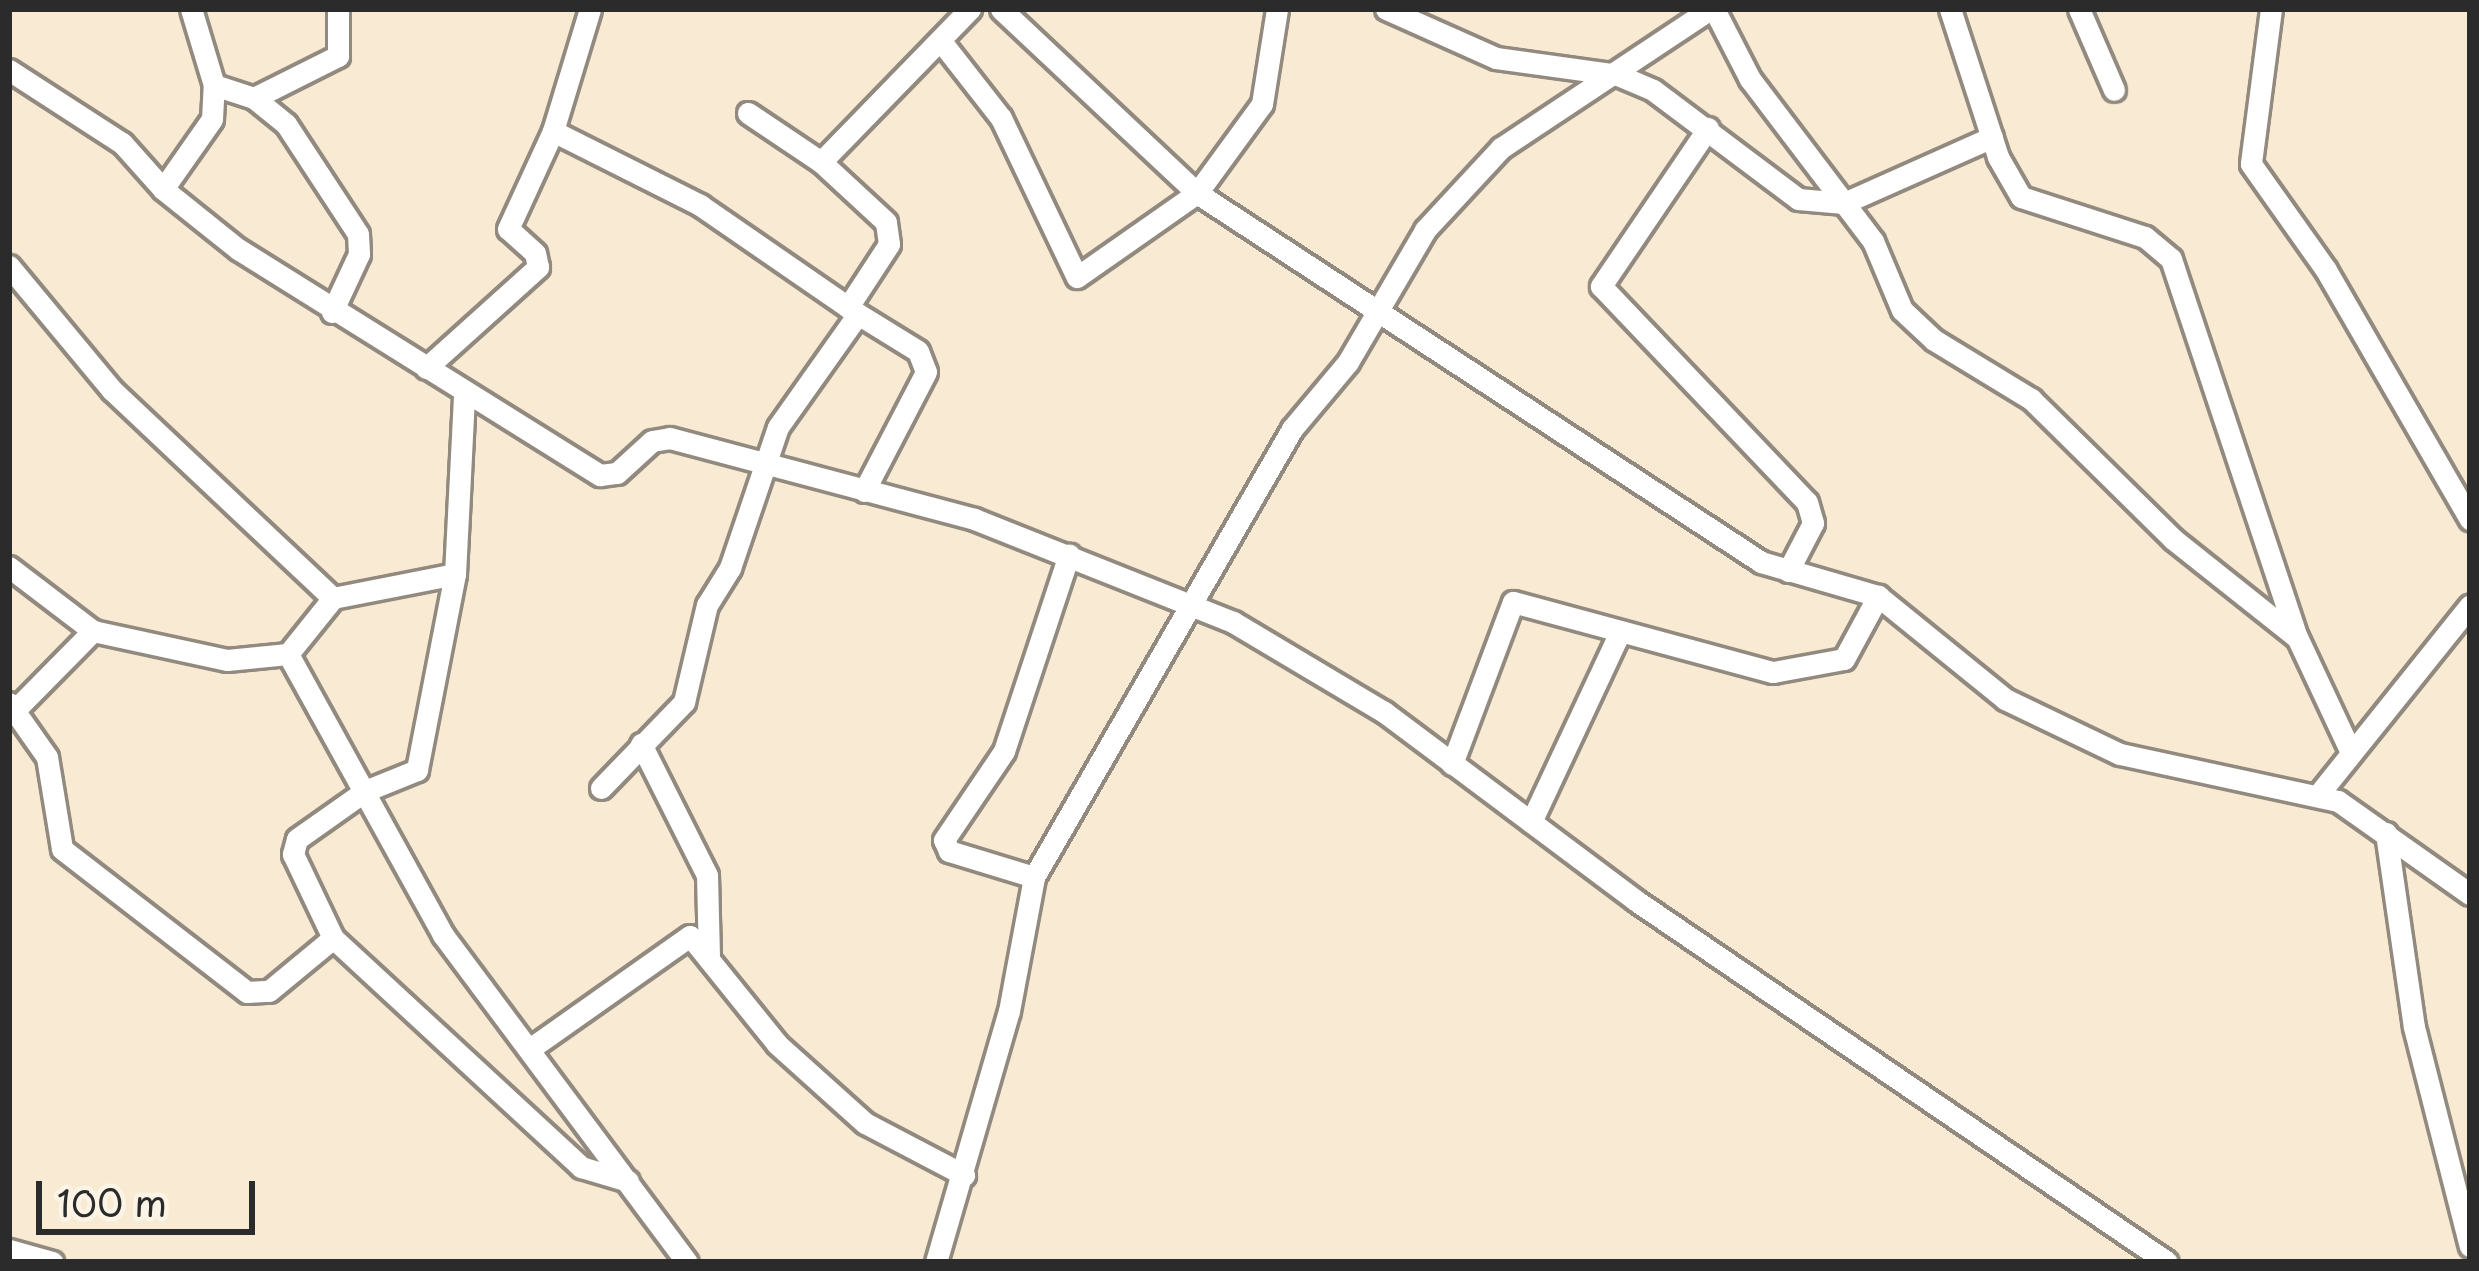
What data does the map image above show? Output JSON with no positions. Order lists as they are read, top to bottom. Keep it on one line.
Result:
{"scale_bar":"100 m"}
